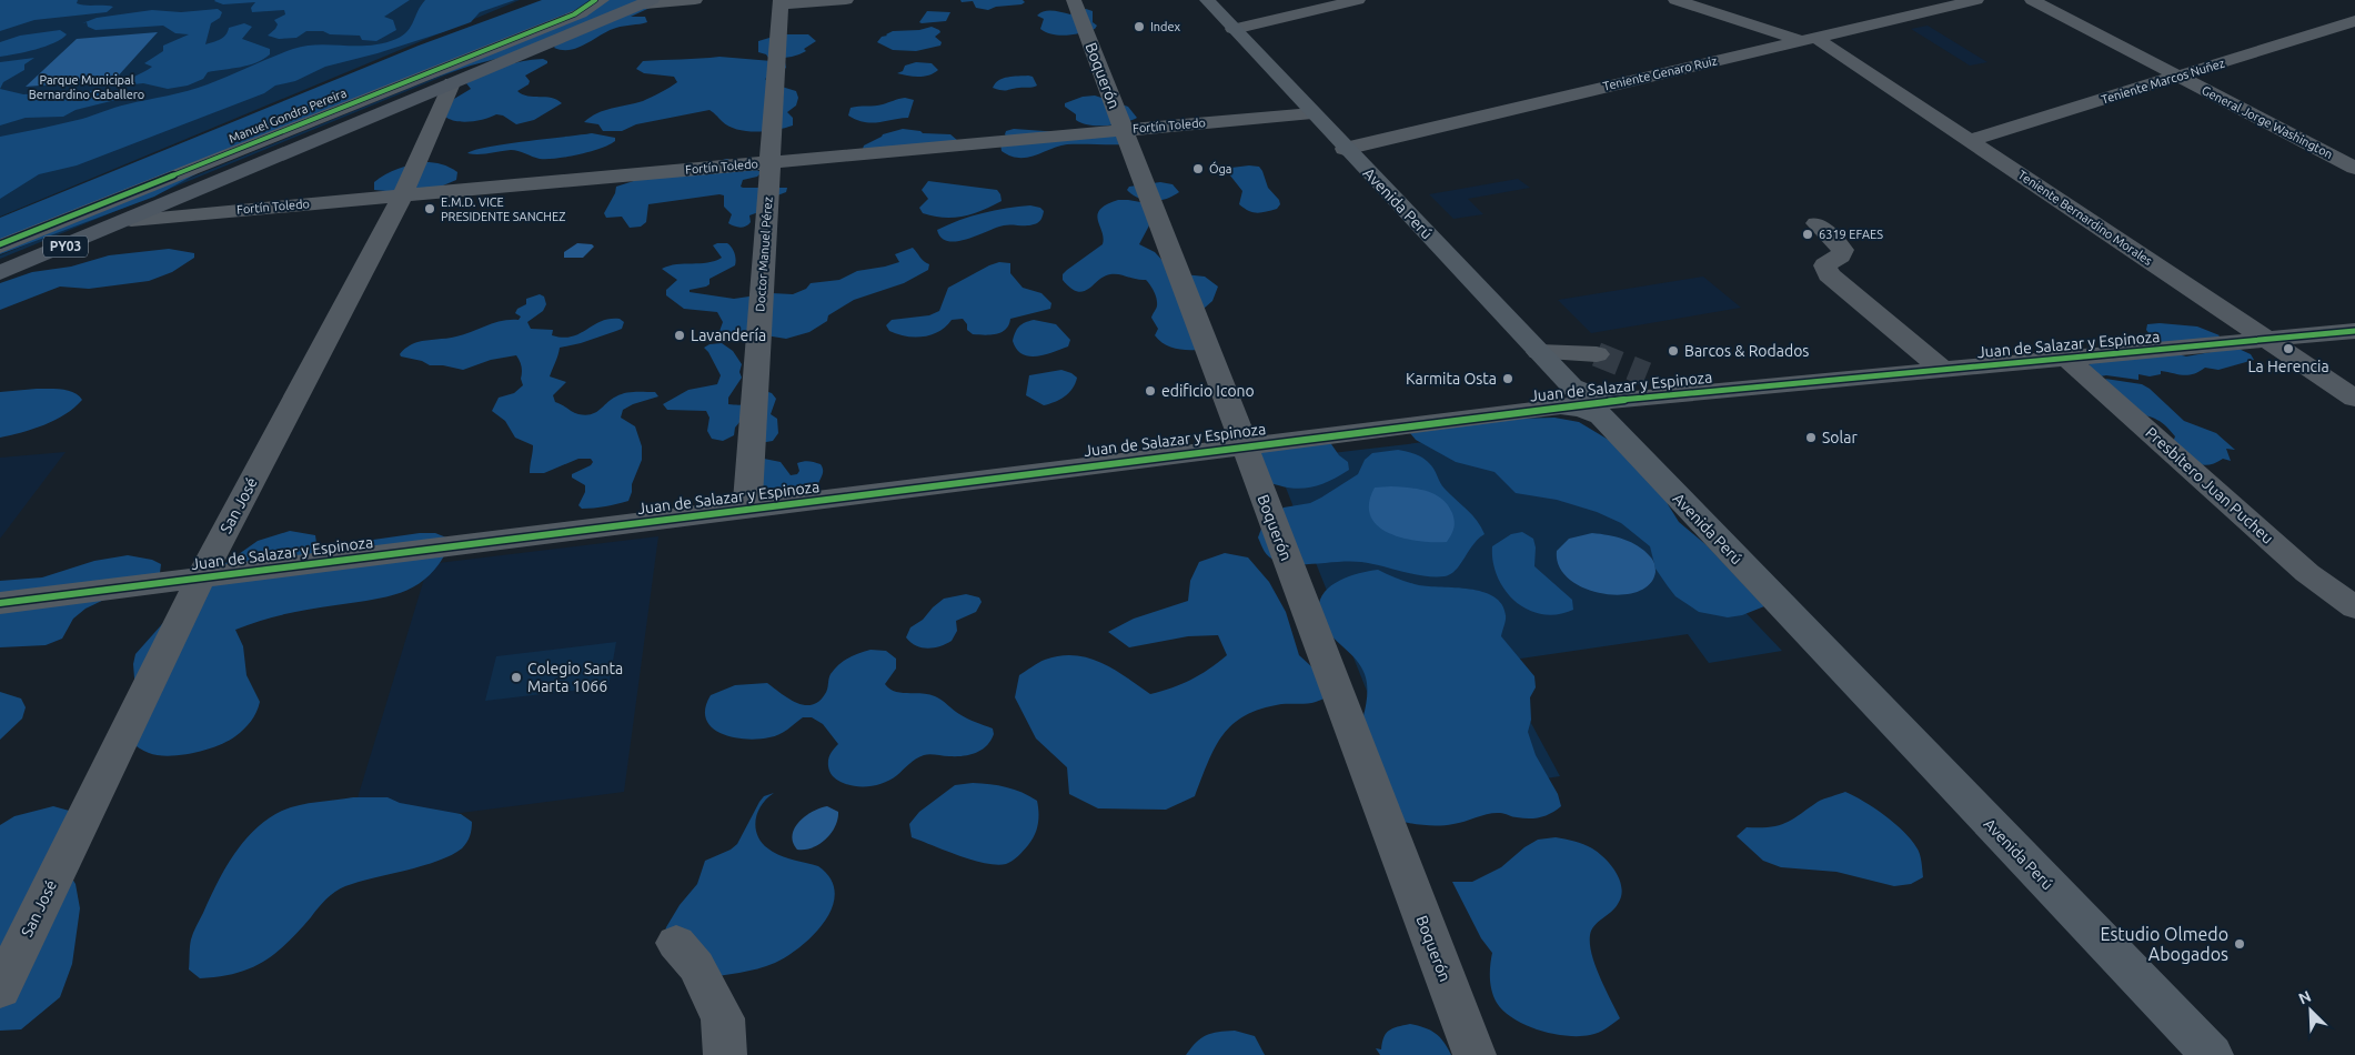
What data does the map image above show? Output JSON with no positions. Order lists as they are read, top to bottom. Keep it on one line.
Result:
{"streets":{"highway":["PY03"],"main road":["Avenida Perú"],"street":["Teniente Genaro Ruiz","Boquerón","Teniente Marcos Nuñez","Manuel Gondra Pereira","General Jorge Washington","Fortín Toledo","Teniente Bernardino Morales","Doctor Manuel Pérez","Juan de Salazar y Espinoza","Presbítero Juan Pucheu","San José"]},"crossings":[["Teniente Genaro Ruiz","Avenida Perú"],["Teniente Genaro Ruiz","Teniente Bernardino Morales"],["Boquerón","Fortín Toledo"],["Boquerón","Juan de Salazar y Espinoza"],["Teniente Marcos Nuñez","General Jorge Washington"],["Teniente Marcos Nuñez","Teniente Bernardino Morales"],["Fortín Toledo","Avenida Perú"],["Fortín Toledo","PY03"],["Fortín Toledo","Doctor Manuel Pérez"],["Fortín Toledo","San José"],["Avenida Perú","Juan de Salazar y Espinoza"],["Teniente Bernardino Morales","Juan de Salazar y Espinoza"],["PY03","San José"],["Doctor Manuel Pérez","Juan de Salazar y Espinoza"],["Juan de Salazar y Espinoza","Presbítero Juan Pucheu"],["Juan de Salazar y Espinoza","San José"]],"parks":["Parque Municipal Bernardino Caballero"],"places":["Index","Óga","E.M.D. VICE PRESIDENTE SANCHEZ","6319 EFAES","Lavandería","La Herencia","Barcos & Rodados","Karmita Osta","edificio Icono","Solar","Colegio Santa Marta 1066","Estudio Olmedo Abogados"],"north":"top left"}
